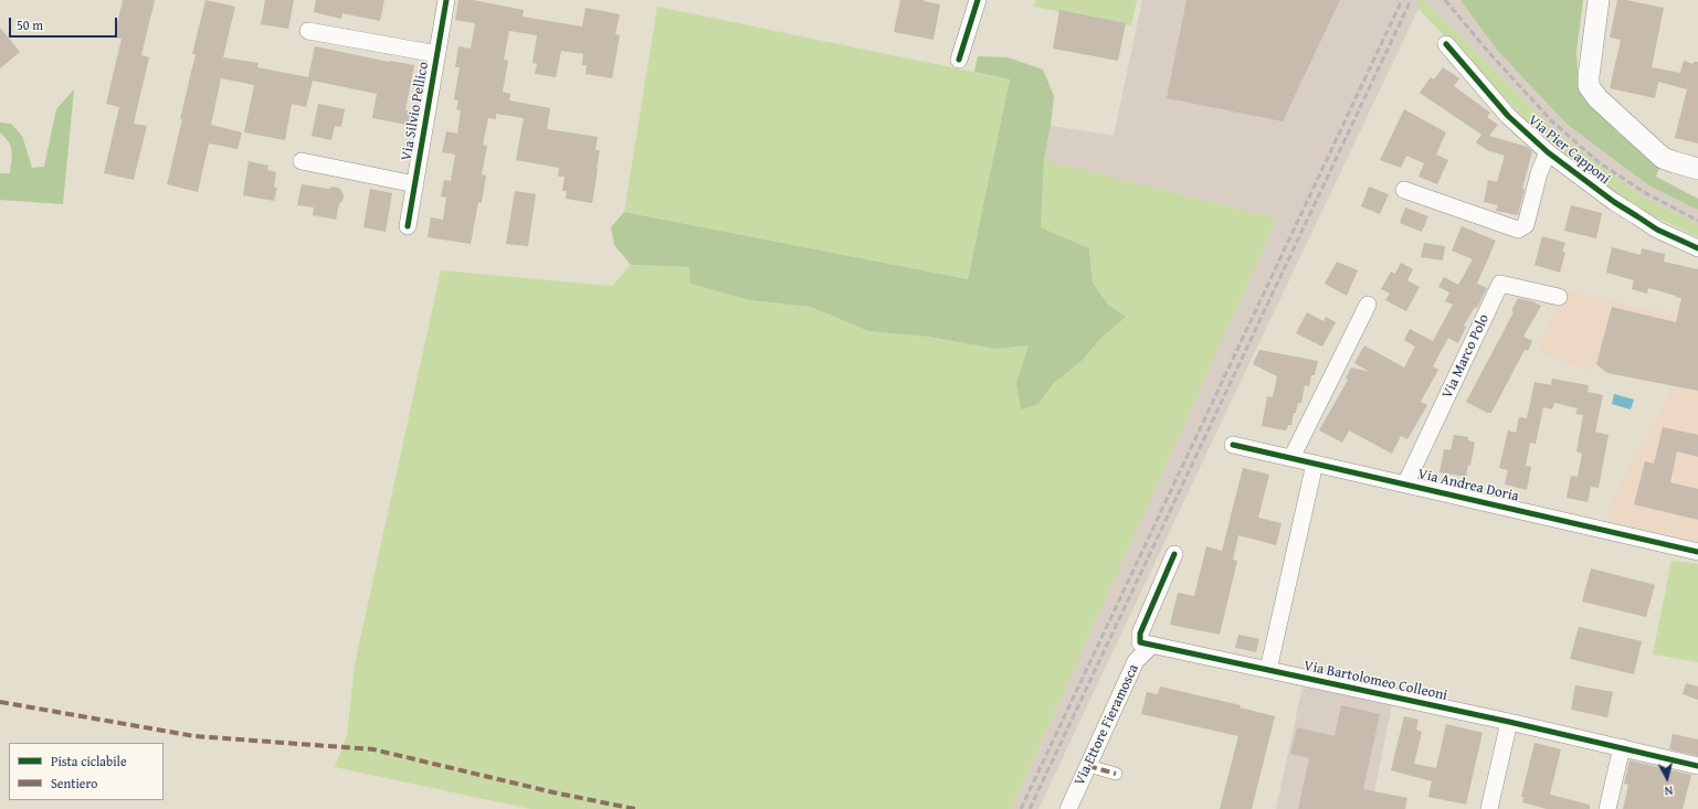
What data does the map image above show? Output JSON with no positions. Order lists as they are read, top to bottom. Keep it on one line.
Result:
{"streets":{"street":["Via Silvio Pellico","Via Pier Capponi","Via Marco Polo","Via Andrea Doria","Via Bartolomeo Colleoni","Via Ettore Fieramosca"]},"crossings":[["Via Marco Polo","Via Andrea Doria"],["Via Bartolomeo Colleoni","Via Ettore Fieramosca"]],"legend":["Pista ciclabile","Sentiero"],"scale_bar":"50 m","north":"bottom"}
